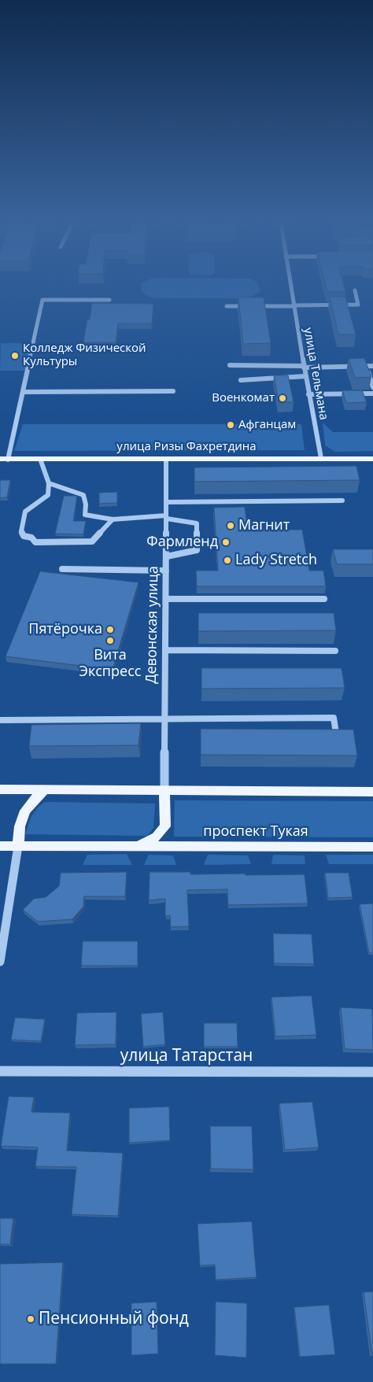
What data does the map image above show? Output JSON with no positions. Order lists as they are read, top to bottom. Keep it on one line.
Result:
{"streets":{"main road":["улица Ризы Фахретдина","проспект Тукая"],"street":["улица Тельмана","Девонская улица","улица Татарстан"]},"crossings":[["улица Тельмана","улица Ризы Фахретдина"],["улица Ризы Фахретдина","Девонская улица"],["Девонская улица","проспект Тукая"]],"places":["Колледж Физической Культуры","Военкомат","Афганцам","Магнит","Фармленд","Lady Stretch","Пятёрочка","Вита Экспресс","Пенсионный фонд"]}
